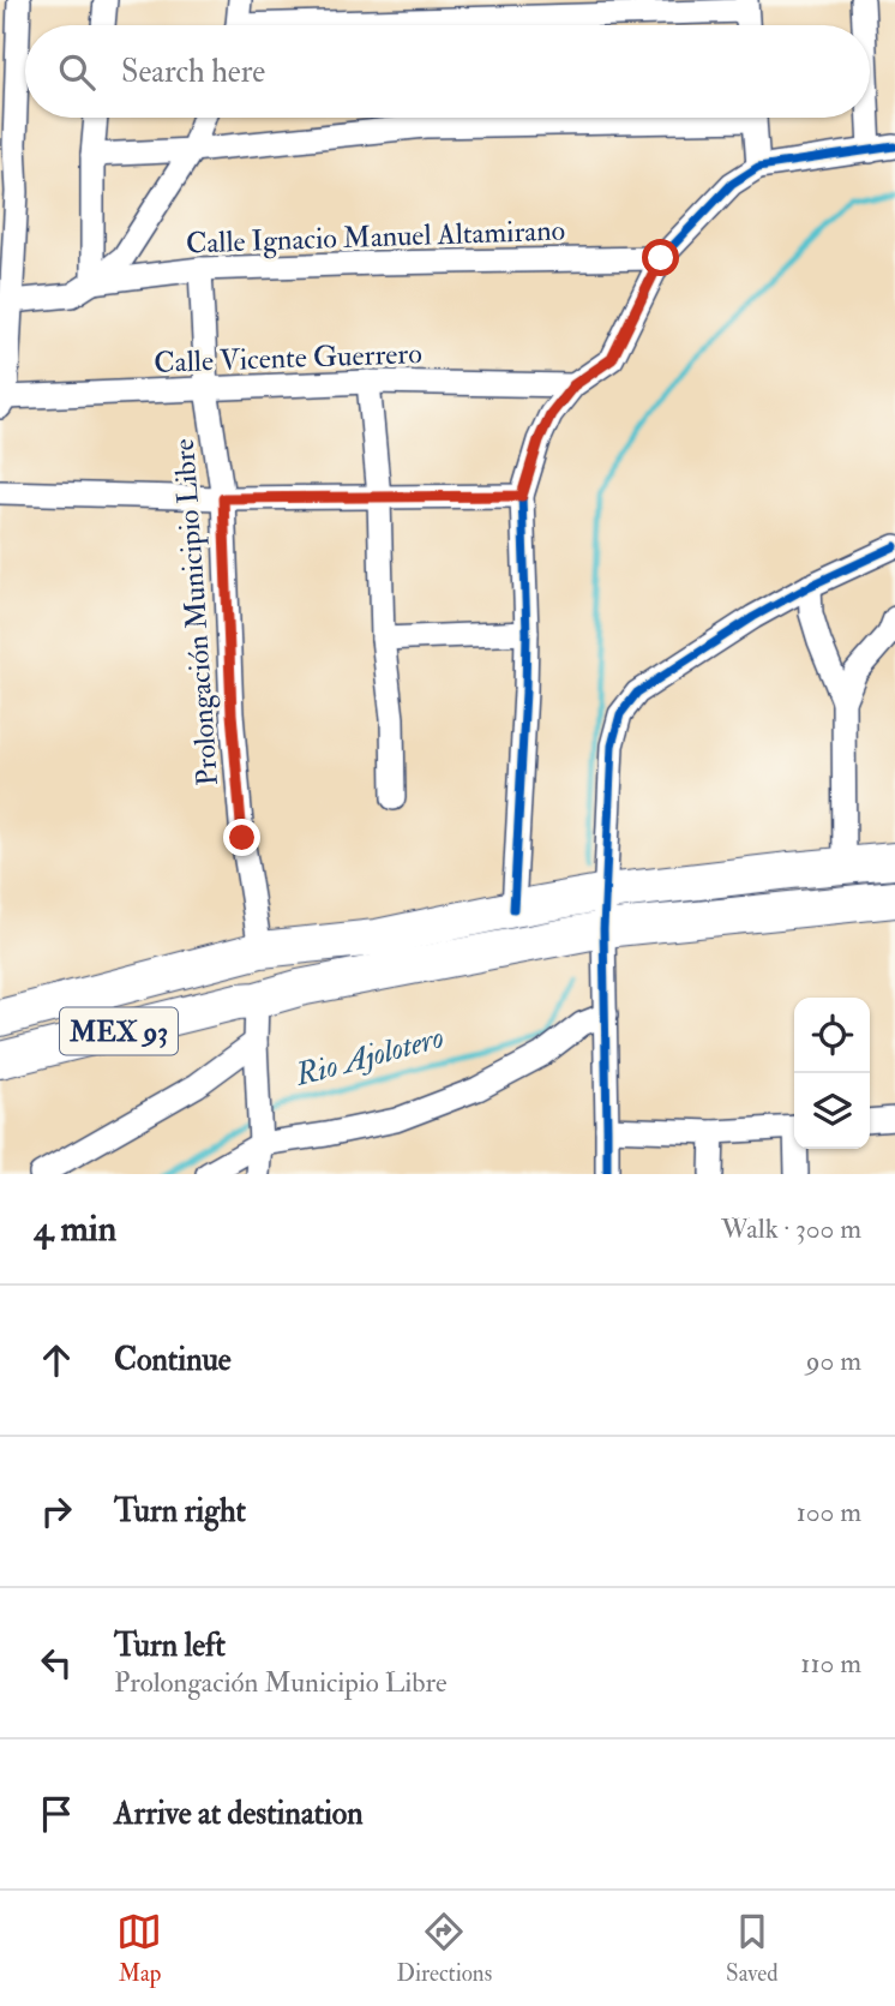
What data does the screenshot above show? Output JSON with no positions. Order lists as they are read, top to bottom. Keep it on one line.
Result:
{"streets":{"main road":["MEX 93"],"street":["Calle Ignacio Manuel Altamirano","Calle Vicente Guerrero","Prolongación Municipio Libre"]},"crossings":[["Calle Ignacio Manuel Altamirano","Prolongación Municipio Libre"],["Calle Vicente Guerrero","Prolongación Municipio Libre"],["Prolongación Municipio Libre","MEX 93"]],"water":["Rio Ajolotero"],"page":{"search":"Search here","heading":["4 min","Walk · 300 m"],"list":[["Continue","90 m"],["Turn right","100 m"],["Turn left","Prolongación Municipio Libre","110 m"],"Arrive at destination"],"nav":["Map","Directions","Saved"]}}
